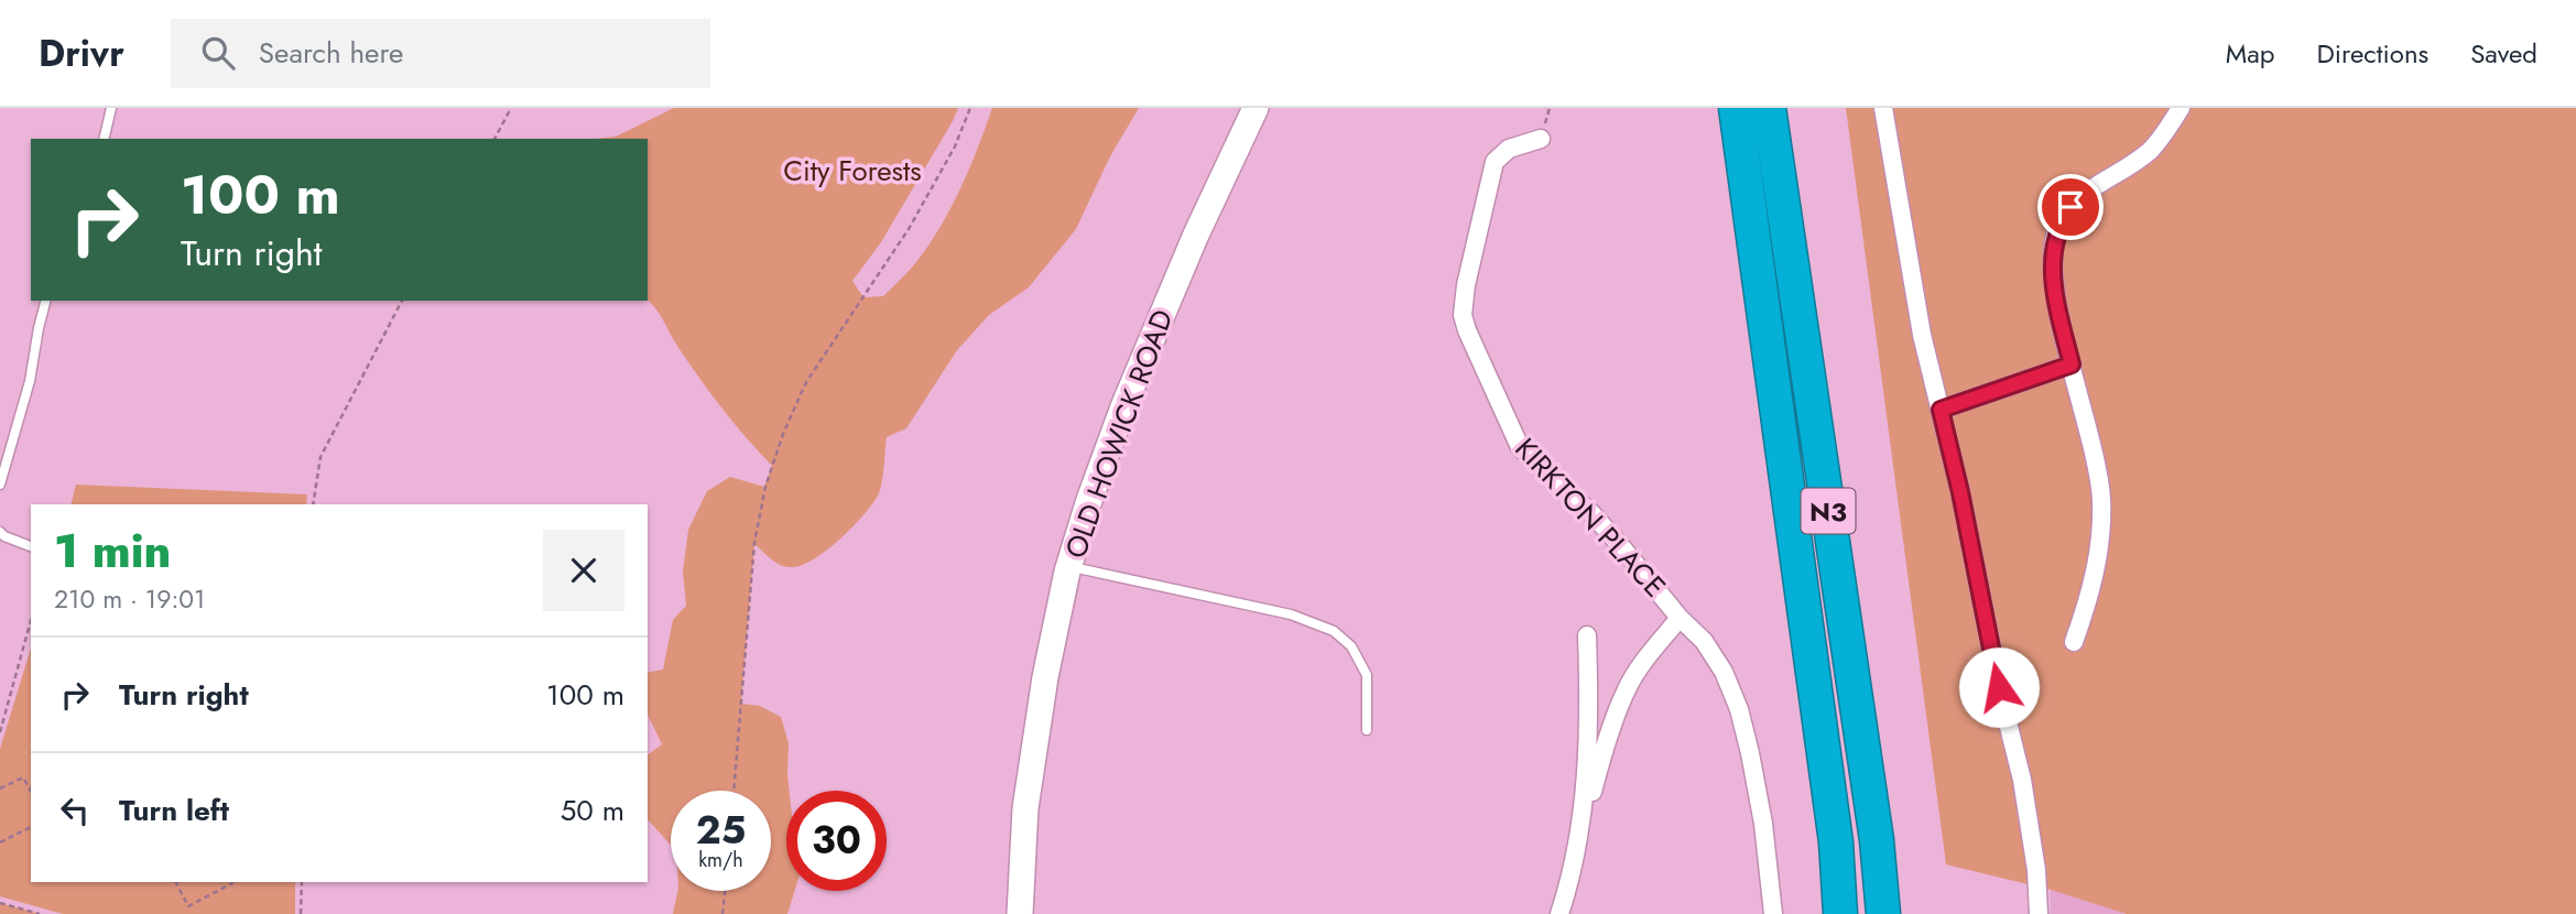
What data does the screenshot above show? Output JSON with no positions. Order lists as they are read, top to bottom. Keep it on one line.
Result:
{"streets":{"highway":["N3"],"main road":["OLD HOWICK ROAD"],"street":["KIRKTON PLACE"]},"parks":["City Forests"],"page":{"header":"Drivr","search":"Search here","nav":["Map","Directions","Saved"],"turn":["100 m","Turn right"],"heading":["1 min","210 m · 19:01"],"list":[{"name":"Turn right","value":"100 m"},{"name":"Turn left","value":"50 m"}],"speed":"25 km/h","limit":"30"}}
